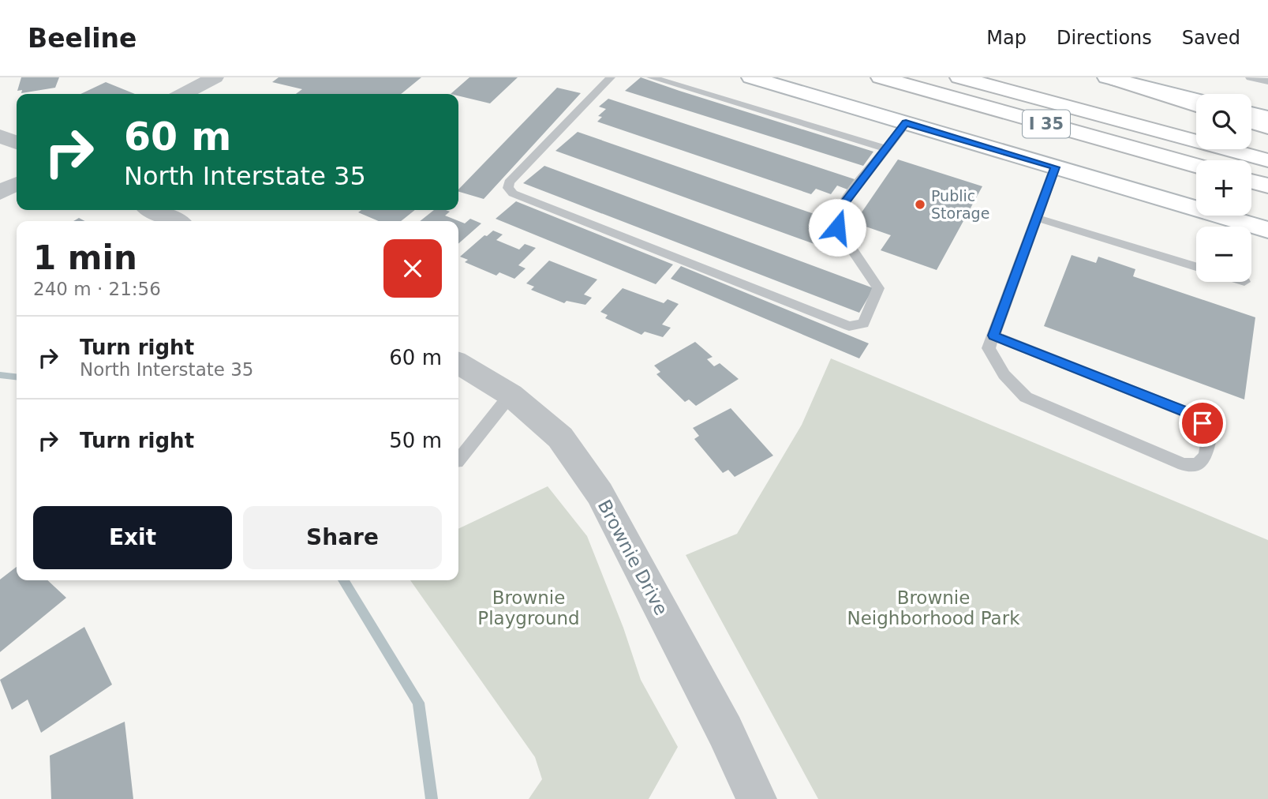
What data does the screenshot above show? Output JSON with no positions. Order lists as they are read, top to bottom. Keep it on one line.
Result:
{"streets":{"main road":["I 35"],"street":["Brownie Drive"]},"parks":["Brownie Playground","Brownie Neighborhood Park"],"places":["Public Storage"],"page":{"header":"Beeline","nav":["Map","Directions","Saved"],"map_buttons":["+","−"],"turn":["60 m","North Interstate 35"],"heading":["1 min","240 m · 21:56"],"list":[{"name":"Turn right","note":"North Interstate 35","value":"60 m"},{"name":"Turn right","value":"50 m"}],"buttons":["Exit","Share"]}}
